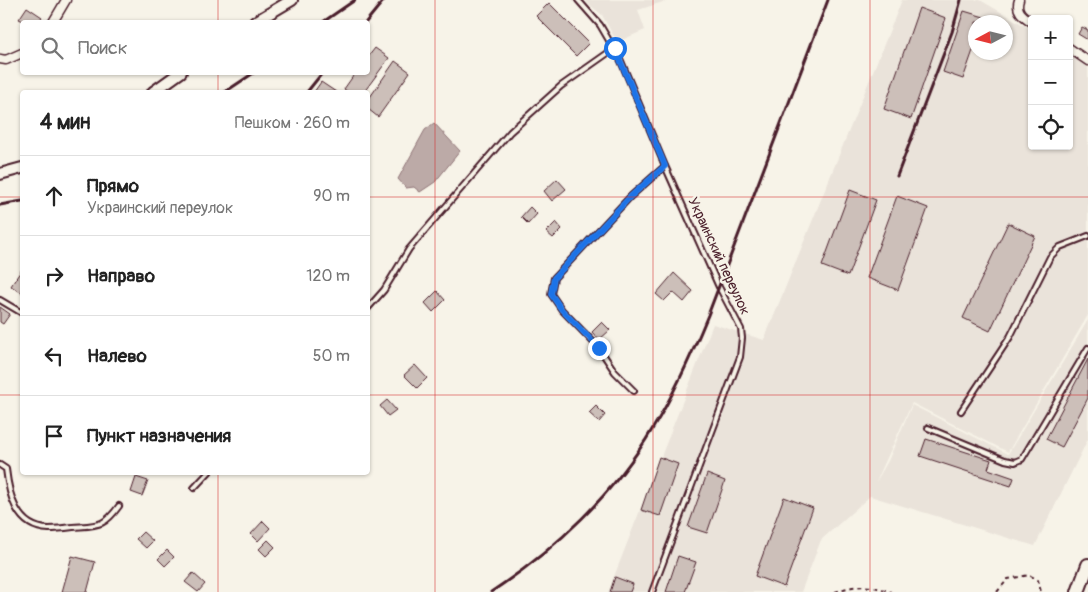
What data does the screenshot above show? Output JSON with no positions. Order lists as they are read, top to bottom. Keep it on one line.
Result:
{"streets":{"lane":["Украинский переулок"]},"north":"left","page":{"map_buttons":["+","−"],"search":"Поиск","heading":["4 мин","Пешком · 260 m"],"list":[["Прямо","Украинский переулок","90 m"],["Направо","120 m"],["Налево","50 m"],"Пункт назначения"]}}
